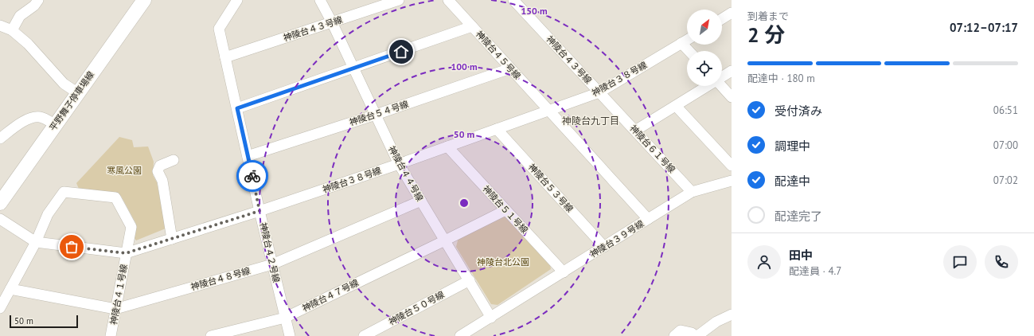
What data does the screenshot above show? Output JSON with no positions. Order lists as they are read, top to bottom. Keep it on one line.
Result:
{"streets":{"main road":["平野舞子停車場線"],"street":["神陵台４３号線","神陵台４５号線","神陵台３８号線","神陵台５４号線","神陵台６１号線","神陵台４４号線","神陵台５３号線","神陵台５１号線","神陵台３９号線","神陵台４２号線","神陵台４８号線","神陵台４１号線","神陵台４７号線","神陵台５０号線"]},"crossings":[["神陵台４３号線","神陵台３８号線"],["神陵台４３号線","神陵台６１号線"],["神陵台４３号線","神陵台４４号線"],["神陵台４３号線","神陵台４２号線"],["神陵台４５号線","神陵台３８号線"],["神陵台４５号線","神陵台５４号線"],["神陵台４５号線","神陵台３９号線"],["神陵台３８号線","神陵台６１号線"],["神陵台３８号線","神陵台４４号線"],["神陵台３８号線","神陵台５３号線"],["神陵台３８号線","神陵台５１号線"],["神陵台３８号線","神陵台３９号線"],["神陵台３８号線","神陵台４２号線"],["神陵台３８号線","神陵台４１号線"],["神陵台５４号線","神陵台４４号線"],["神陵台５４号線","神陵台４２号線"],["神陵台４４号線","神陵台３９号線"],["神陵台４４号線","神陵台４８号線"],["神陵台４４号線","神陵台４７号線"],["神陵台４４号線","神陵台５０号線"],["神陵台５３号線","神陵台３９号線"],["神陵台５１号線","神陵台３９号線"],["神陵台５１号線","神陵台４７号線"],["神陵台４２号線","神陵台４８号線"],["神陵台４２号線","神陵台４７号線"],["神陵台４８号線","神陵台４１号線"]],"districts":["神陵台九丁目"],"parks":["寒風公園","神陵台北公園"],"scale_bar":"50 m","north":"top right","page":{"heading":["2 分","到着まで","07:12–07:17"],"panel":["田中","配達員 · 4.7"],"bar":"配達中 · 180 m","list":[["受付済み","06:51"],["調理中","07:00"],["配達中","07:02"],"配達完了"],"scale":"50 m"},"rings":["150 m","100 m","50 m"]}
